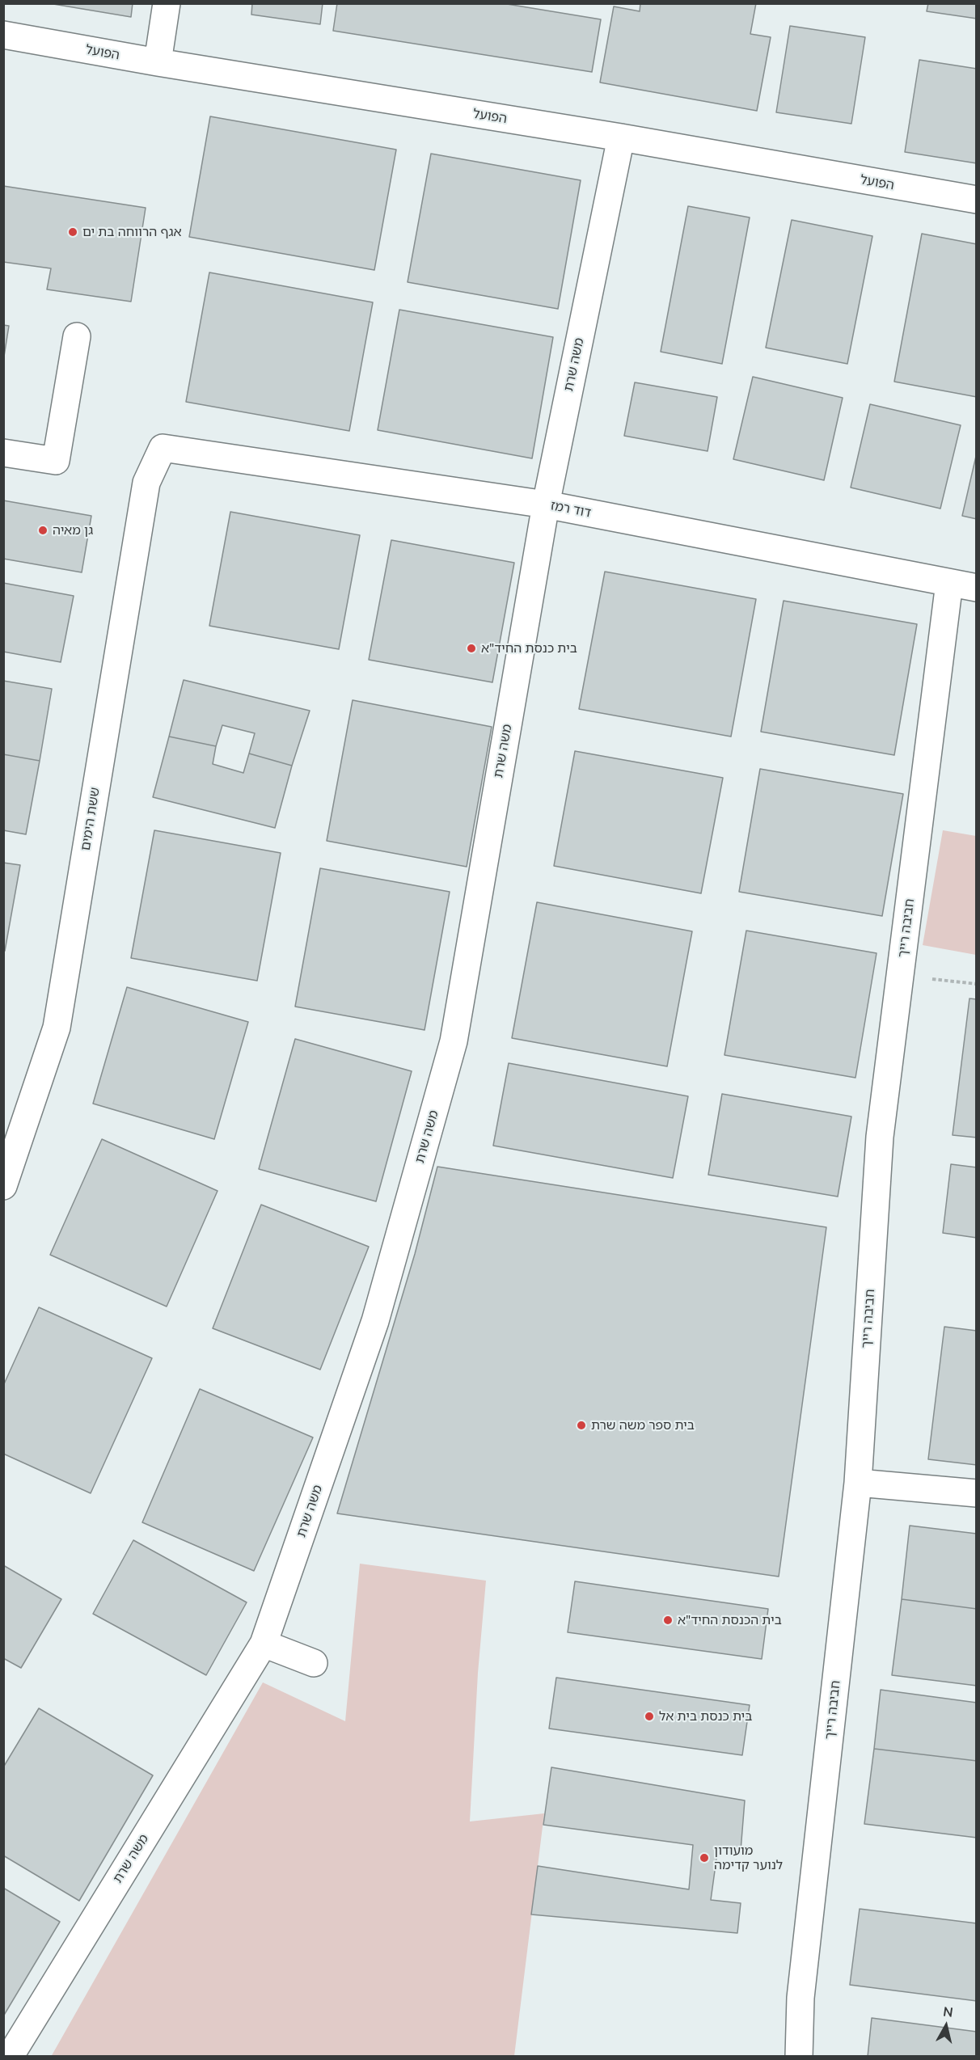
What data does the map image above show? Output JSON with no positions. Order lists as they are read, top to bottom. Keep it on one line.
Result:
{"streets":{"street":["הפועל","משה שרת","דוד רמז","ששת הימים","חביבה רייך"]},"crossings":[["הפועל","משה שרת"],["משה שרת","דוד רמז"],["דוד רמז","ששת הימים"],["דוד רמז","חביבה רייך"]],"places":["אגף הרווחה בת ים","גן מאיה","בית כנסת החיד\"א","בית ספר משה שרת","בית הכנסת החיד\"א","בית כנסת בית אל","מועודון לנוער קדימה"],"north":"top"}
